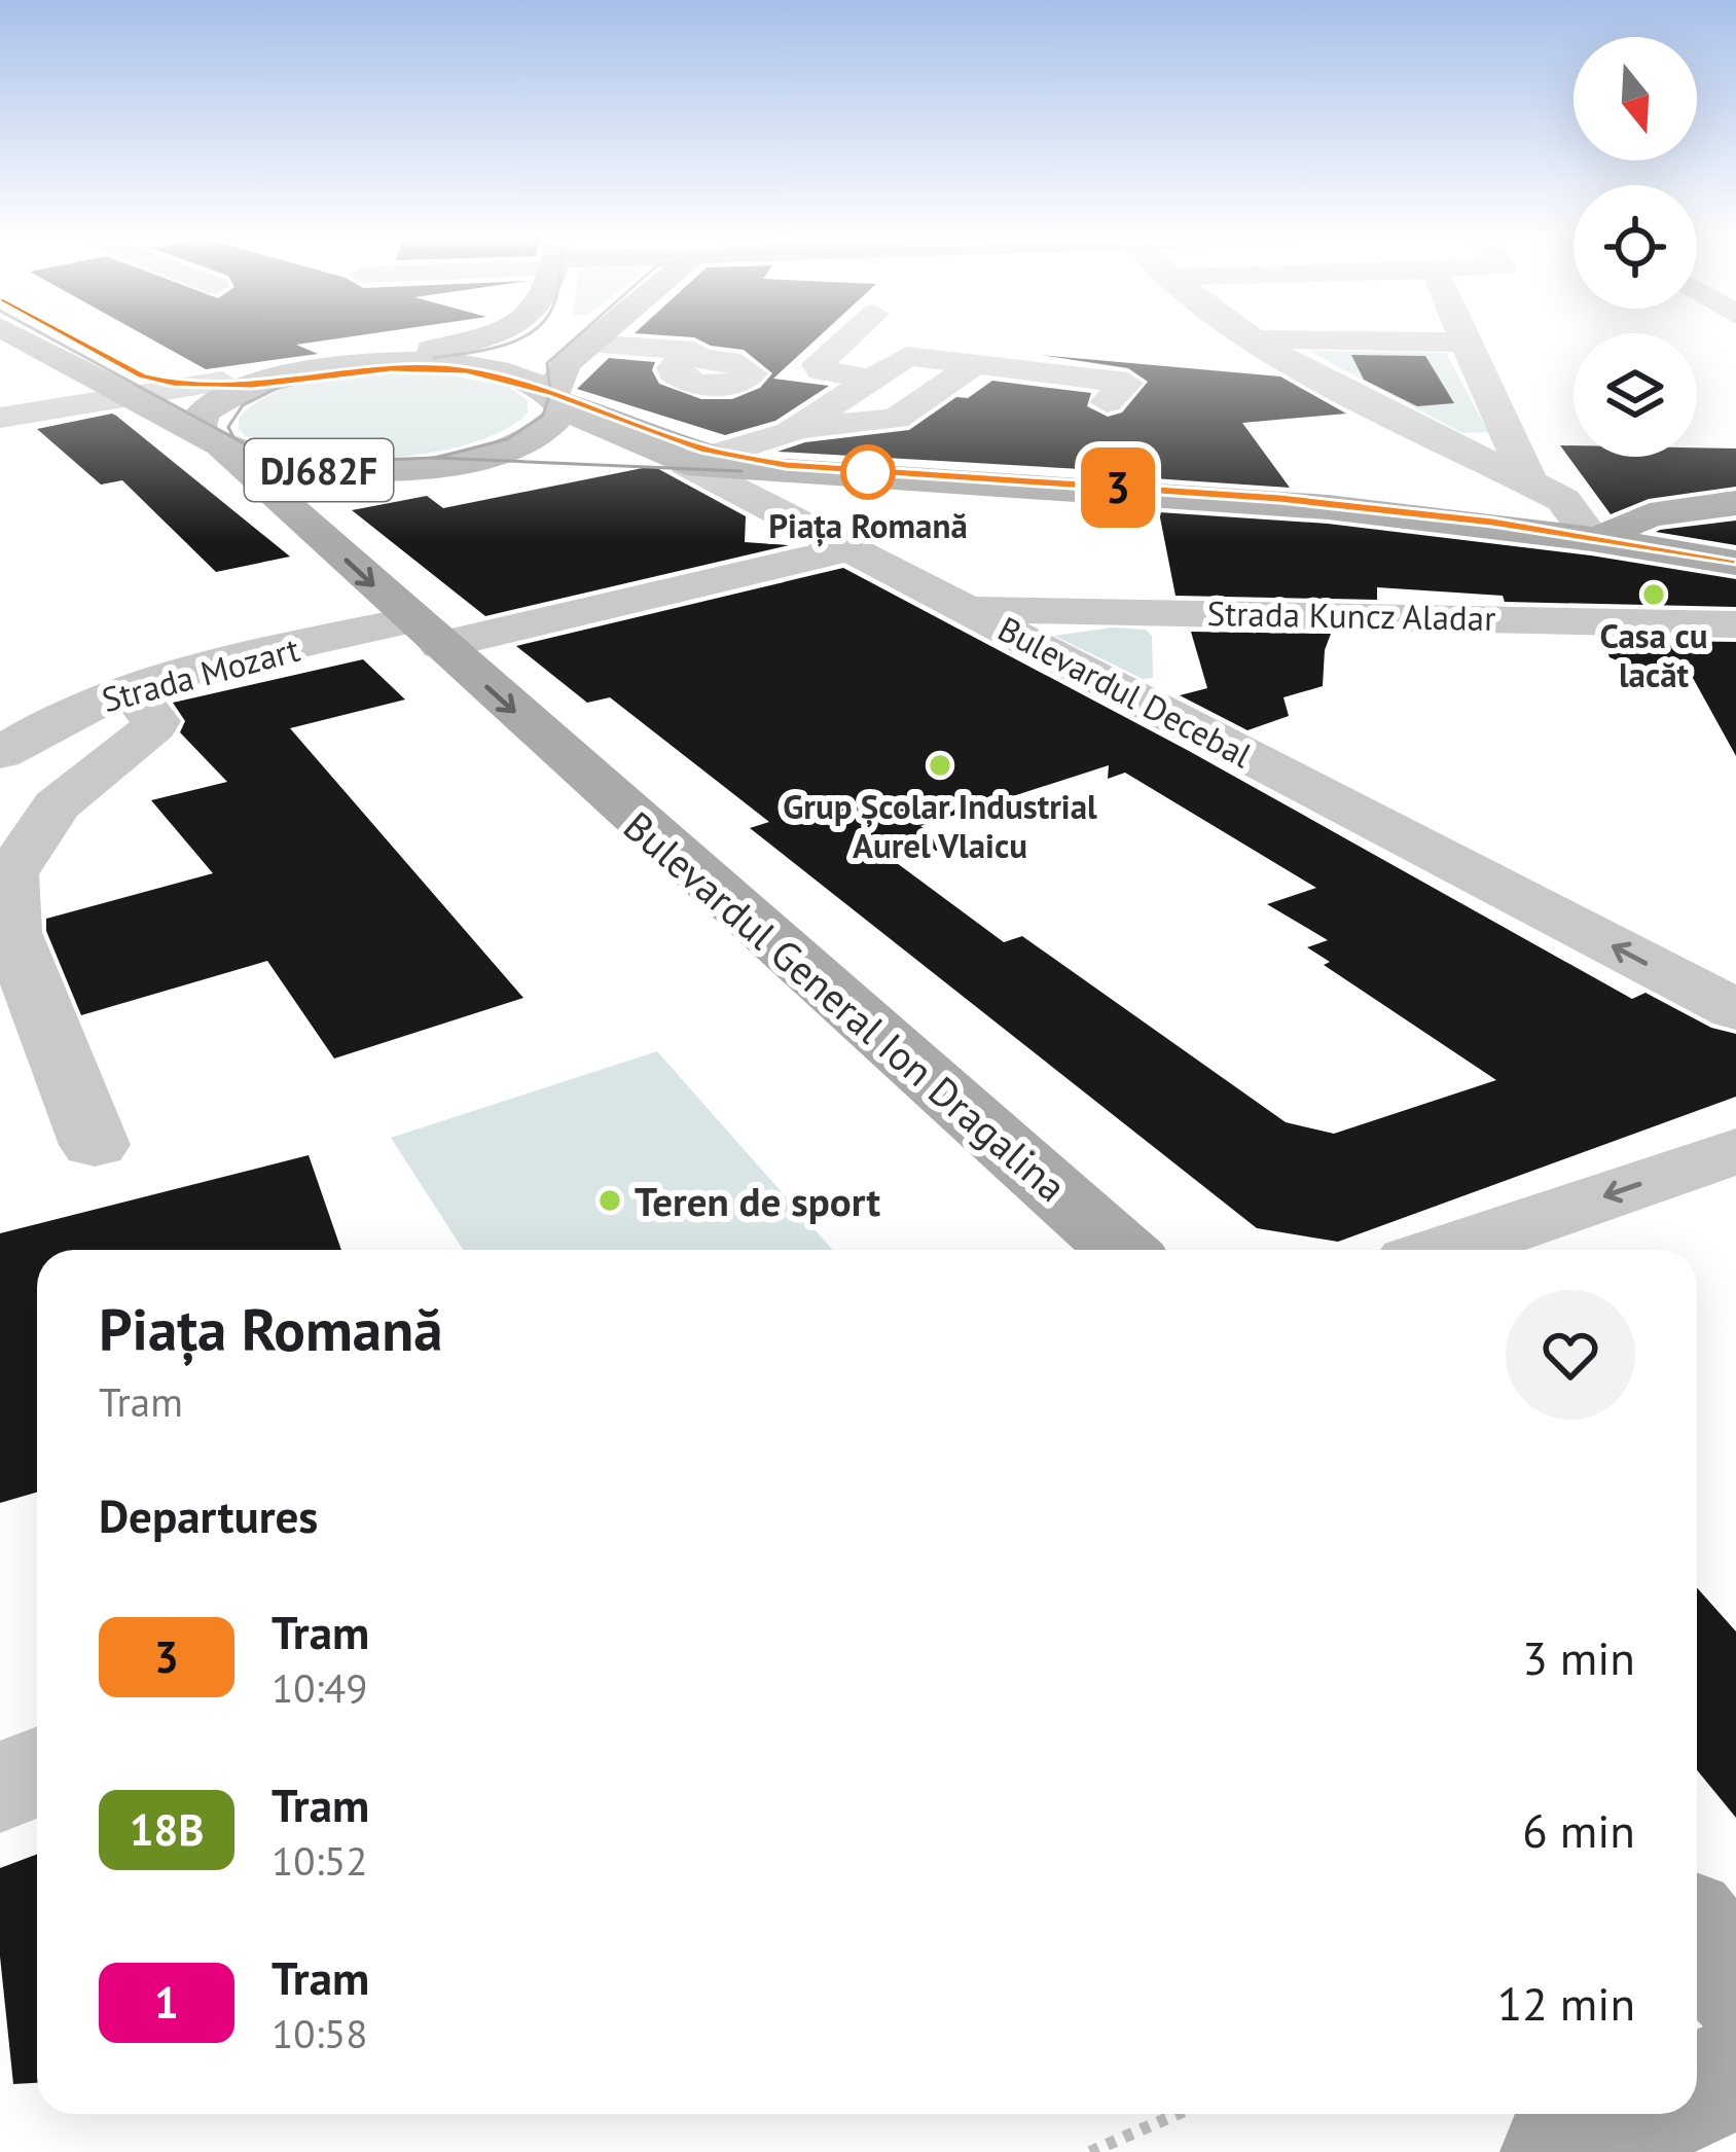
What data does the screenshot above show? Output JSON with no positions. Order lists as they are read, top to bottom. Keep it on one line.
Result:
{"streets":{"main road":["DJ682F","Bulevardul Decebal","Bulevardul General Ion Dragalina"],"street":["Strada Kuncz Aladar","Strada Mozart"]},"crossings":[["DJ682F","Bulevardul Decebal"],["DJ682F","Bulevardul General Ion Dragalina"],["Strada Kuncz Aladar","Bulevardul Decebal"],["Strada Mozart","Bulevardul Decebal"],["Strada Mozart","Bulevardul General Ion Dragalina"]],"one_way":["Bulevardul General Ion Dragalina"],"places":["Piața Romană","Casa cu lacăt","Grup Școlar Industrial Aurel Vlaicu","Teren de sport"],"lines":["tram line 3"],"north":"bottom","page":{"on_map":"3","heading":[["Piața Romană","Tram"],"Departures"],"list":[{"mark":"3","name":"Tram","note":"10:49","value":"3 min"},{"mark":"18B","name":"Tram","note":"10:52","value":"6 min"},{"mark":"1","name":"Tram","note":"10:58","value":"12 min"}]}}
